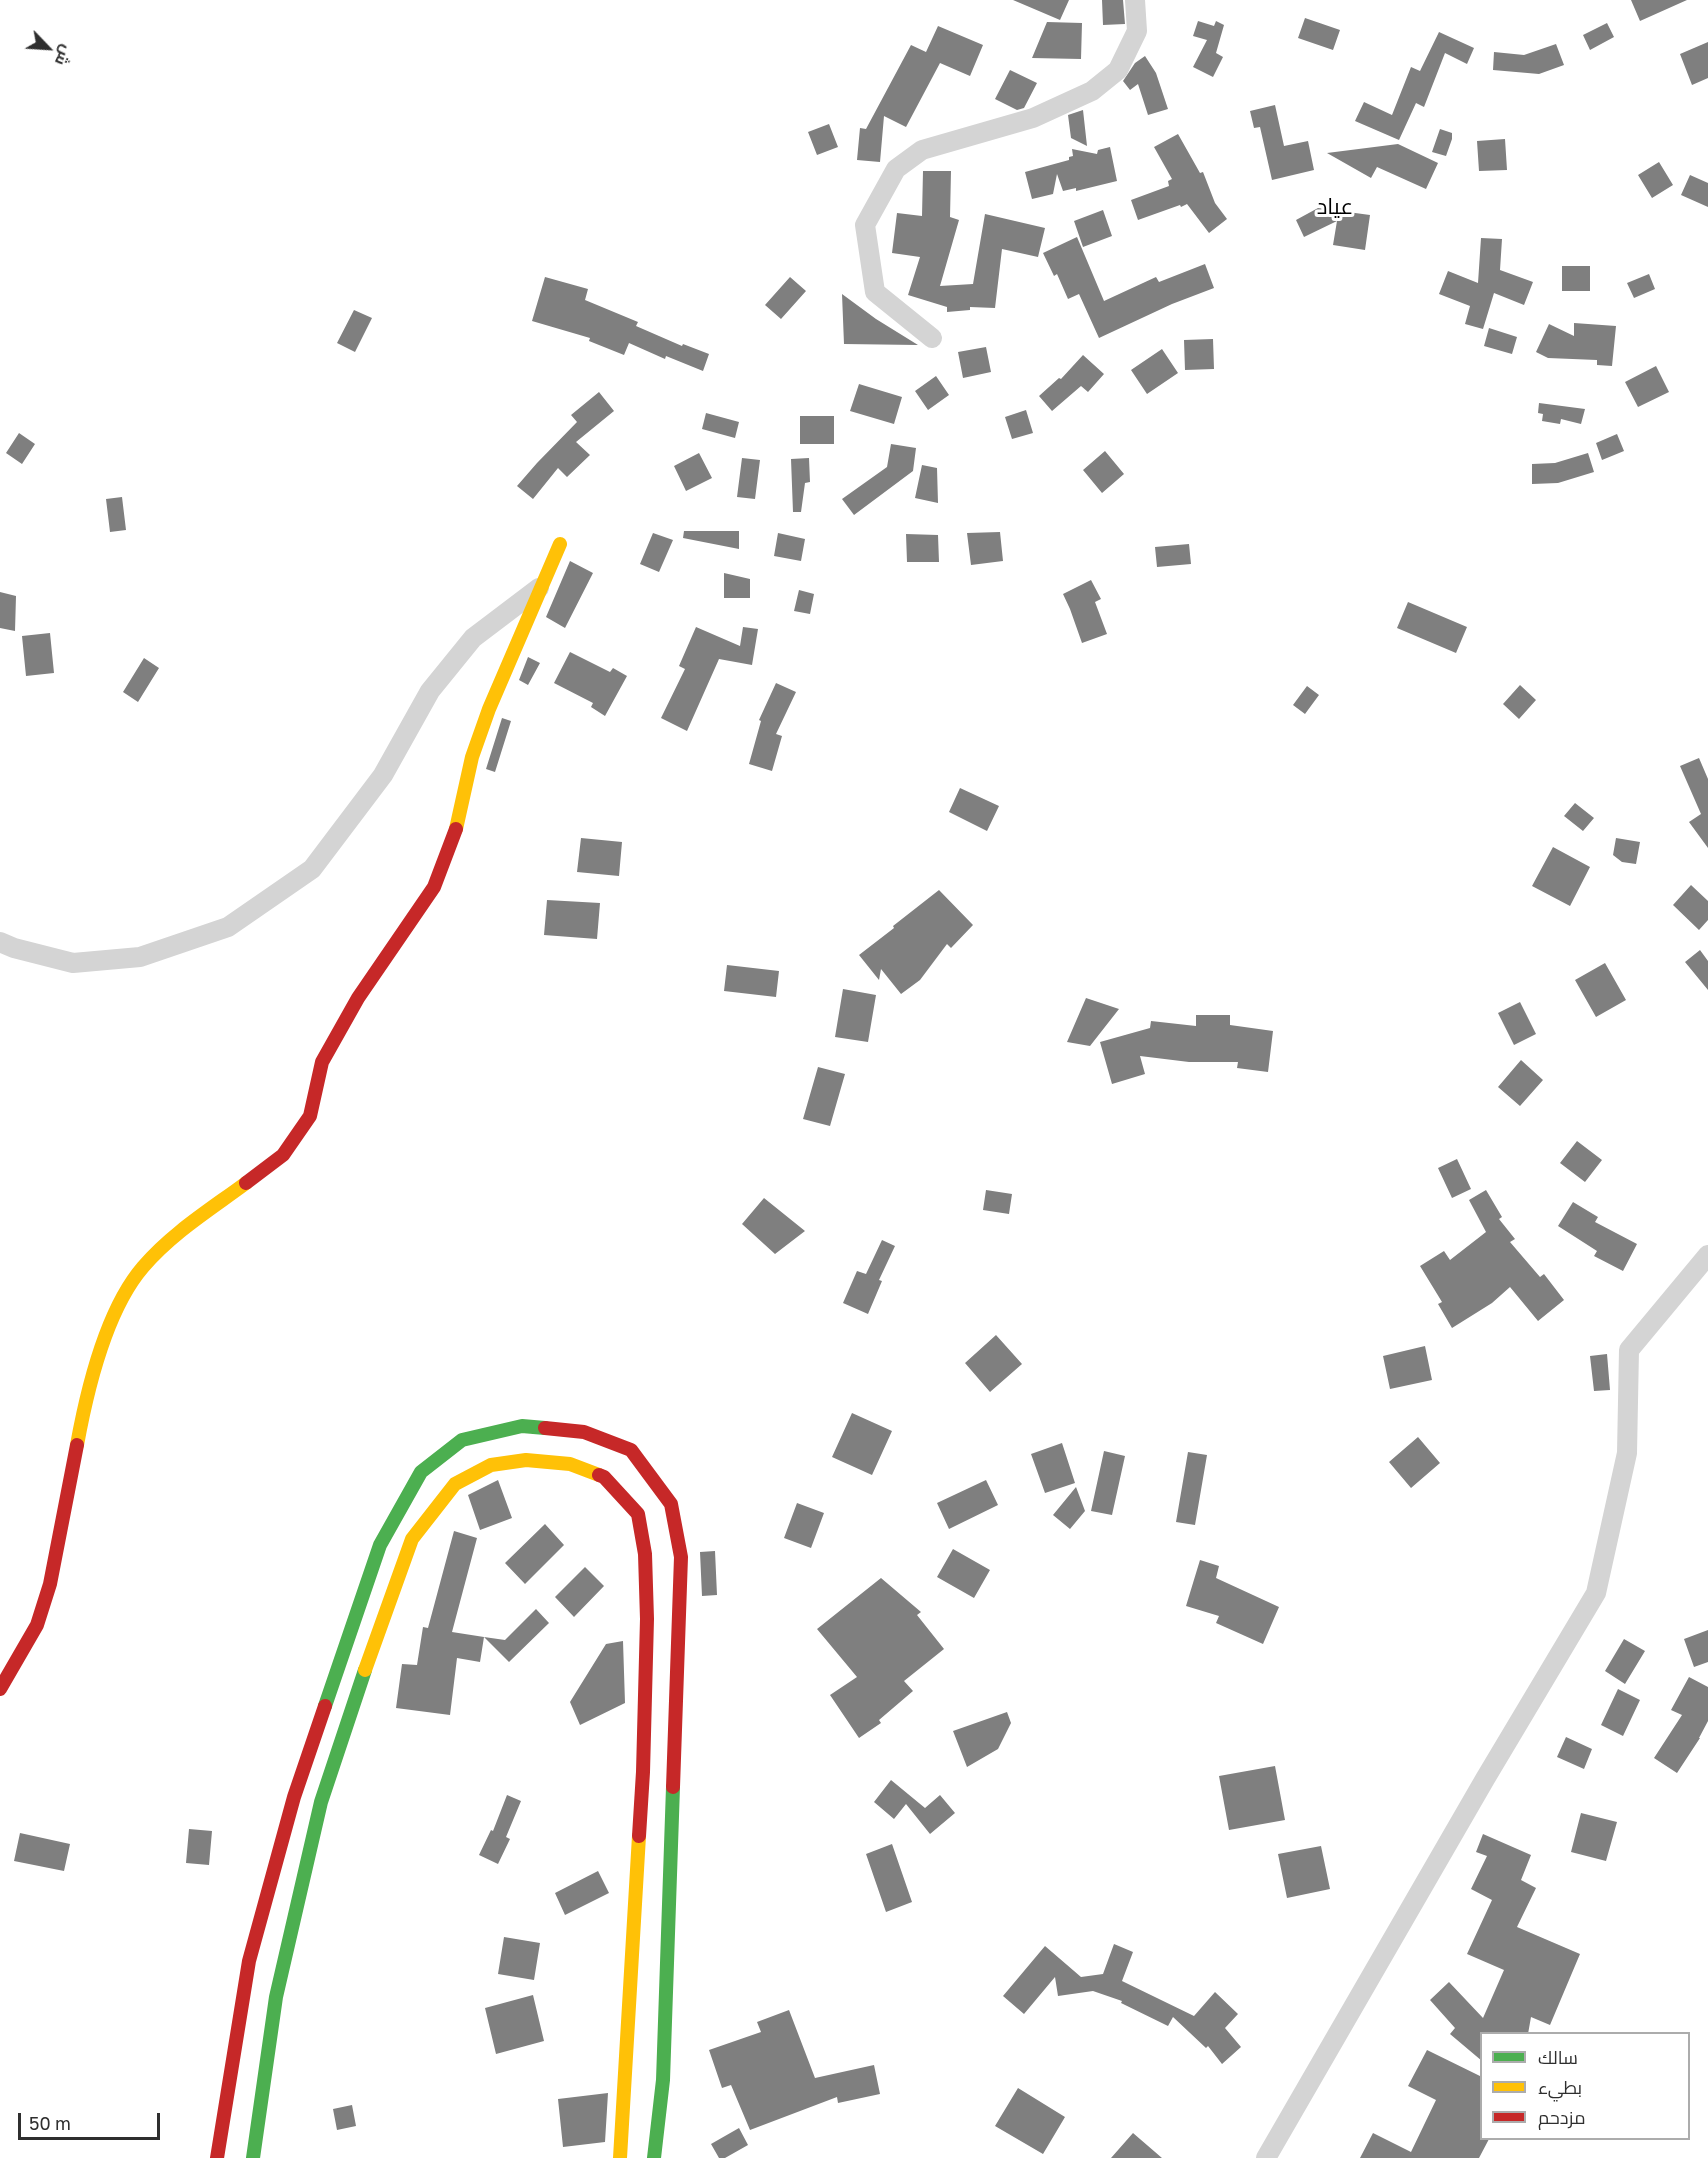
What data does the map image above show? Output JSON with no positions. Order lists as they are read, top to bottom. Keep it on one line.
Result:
{"districts":["عياد"],"legend":["سالك","بطيء","مزدحم"],"scale_bar":"50 m","north":"bottom right"}
